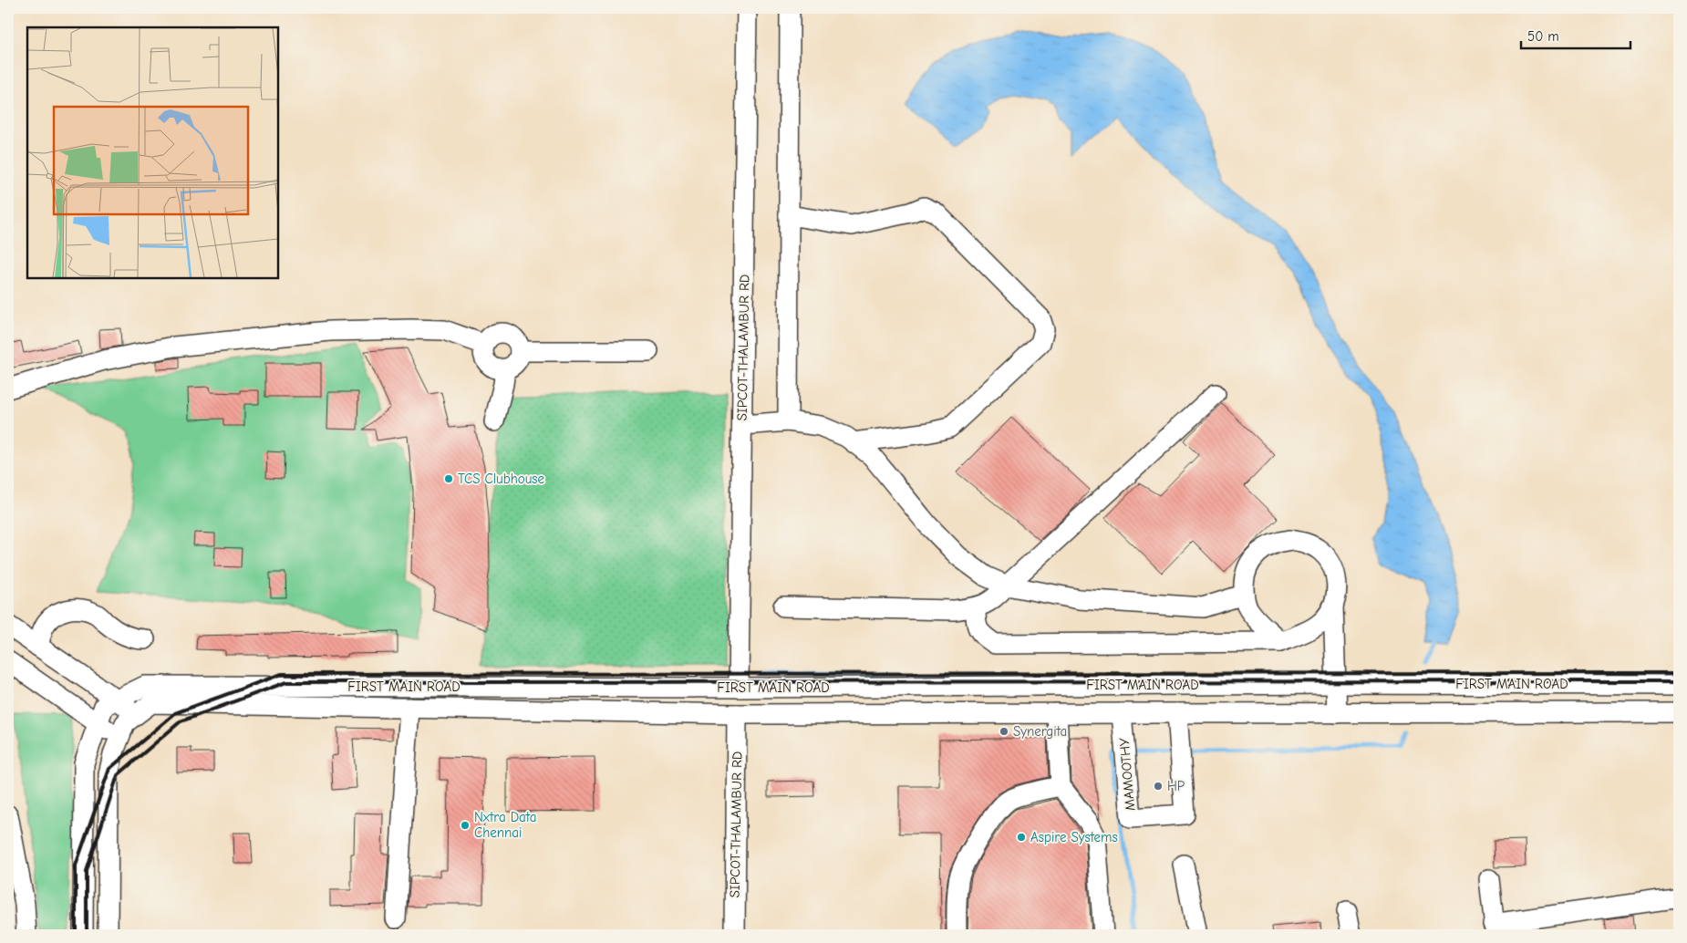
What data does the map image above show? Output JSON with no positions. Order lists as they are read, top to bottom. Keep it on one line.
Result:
{"streets":{"street":["SIPCOT-THALAMBUR RD","FIRST MAIN ROAD","MAMOOTHY"]},"crossings":[["SIPCOT-THALAMBUR RD","FIRST MAIN ROAD"]],"places":["TCS Clubhouse","Synergita","HP","Nxtra Data Chennai","Aspire Systems"],"scale_bar":"50 m"}
